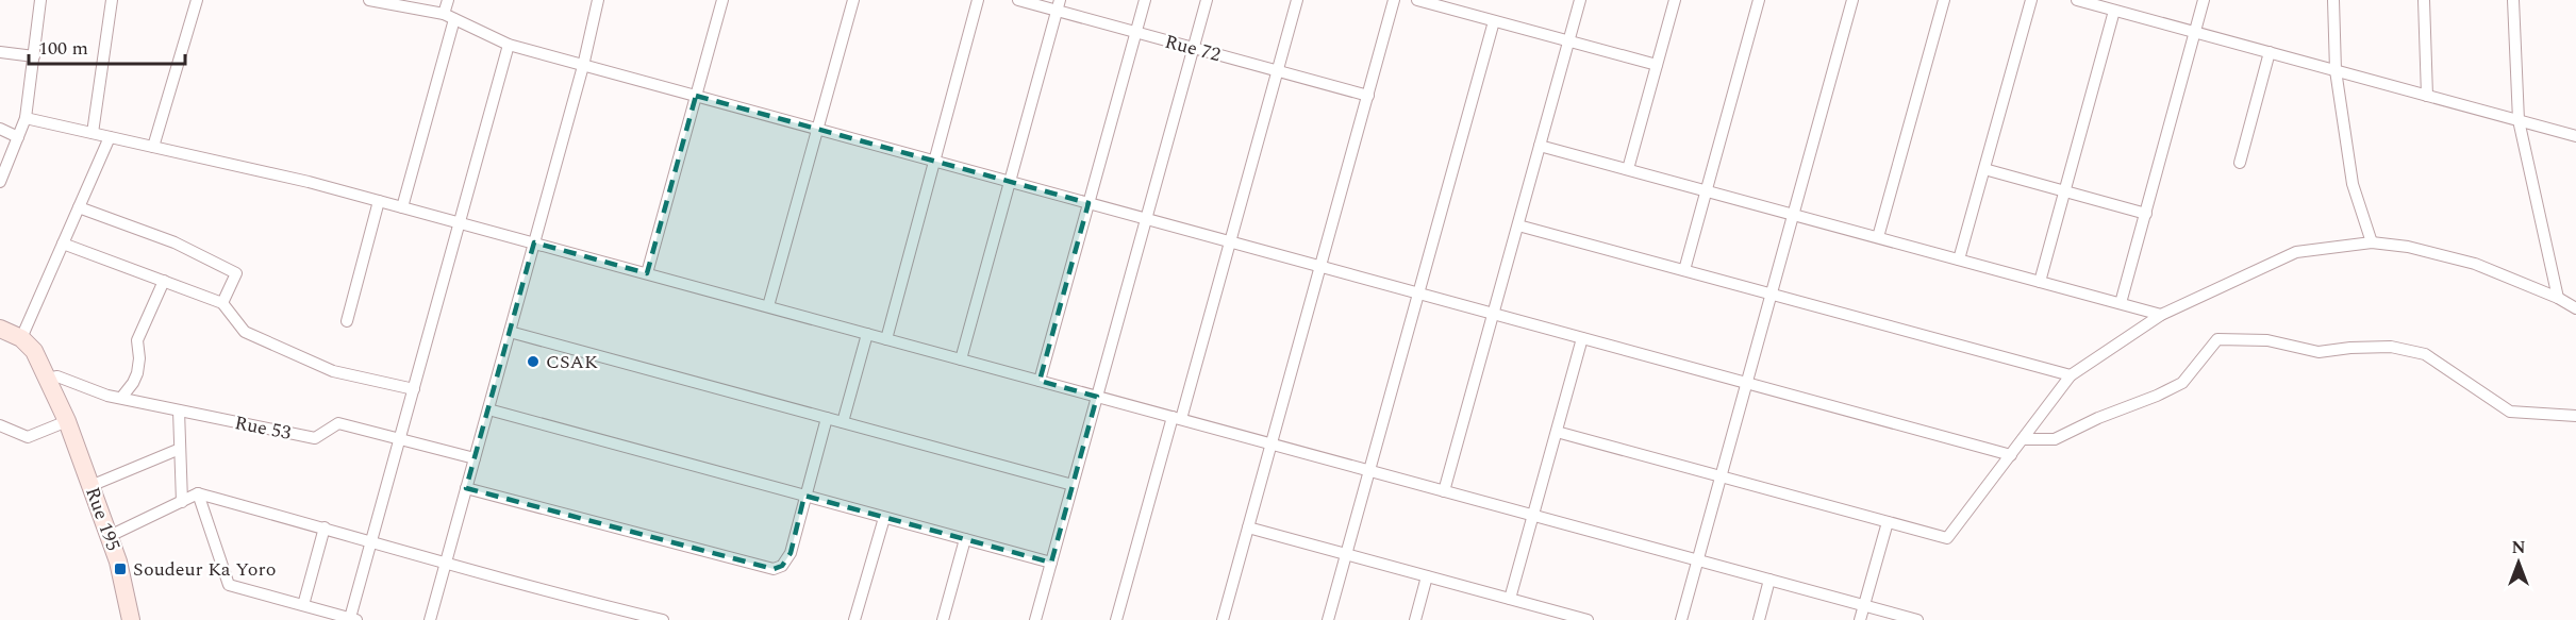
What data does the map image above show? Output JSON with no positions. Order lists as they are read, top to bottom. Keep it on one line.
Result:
{"streets":{"street":["Rue 72","Rue 53","Rue 195"]},"crossings":[["Rue 53","Rue 195"]],"places":{"other":["CSAK"],"transit":["Soudeur Ka Yoro"]},"scale_bar":"100 m","north":"top"}
